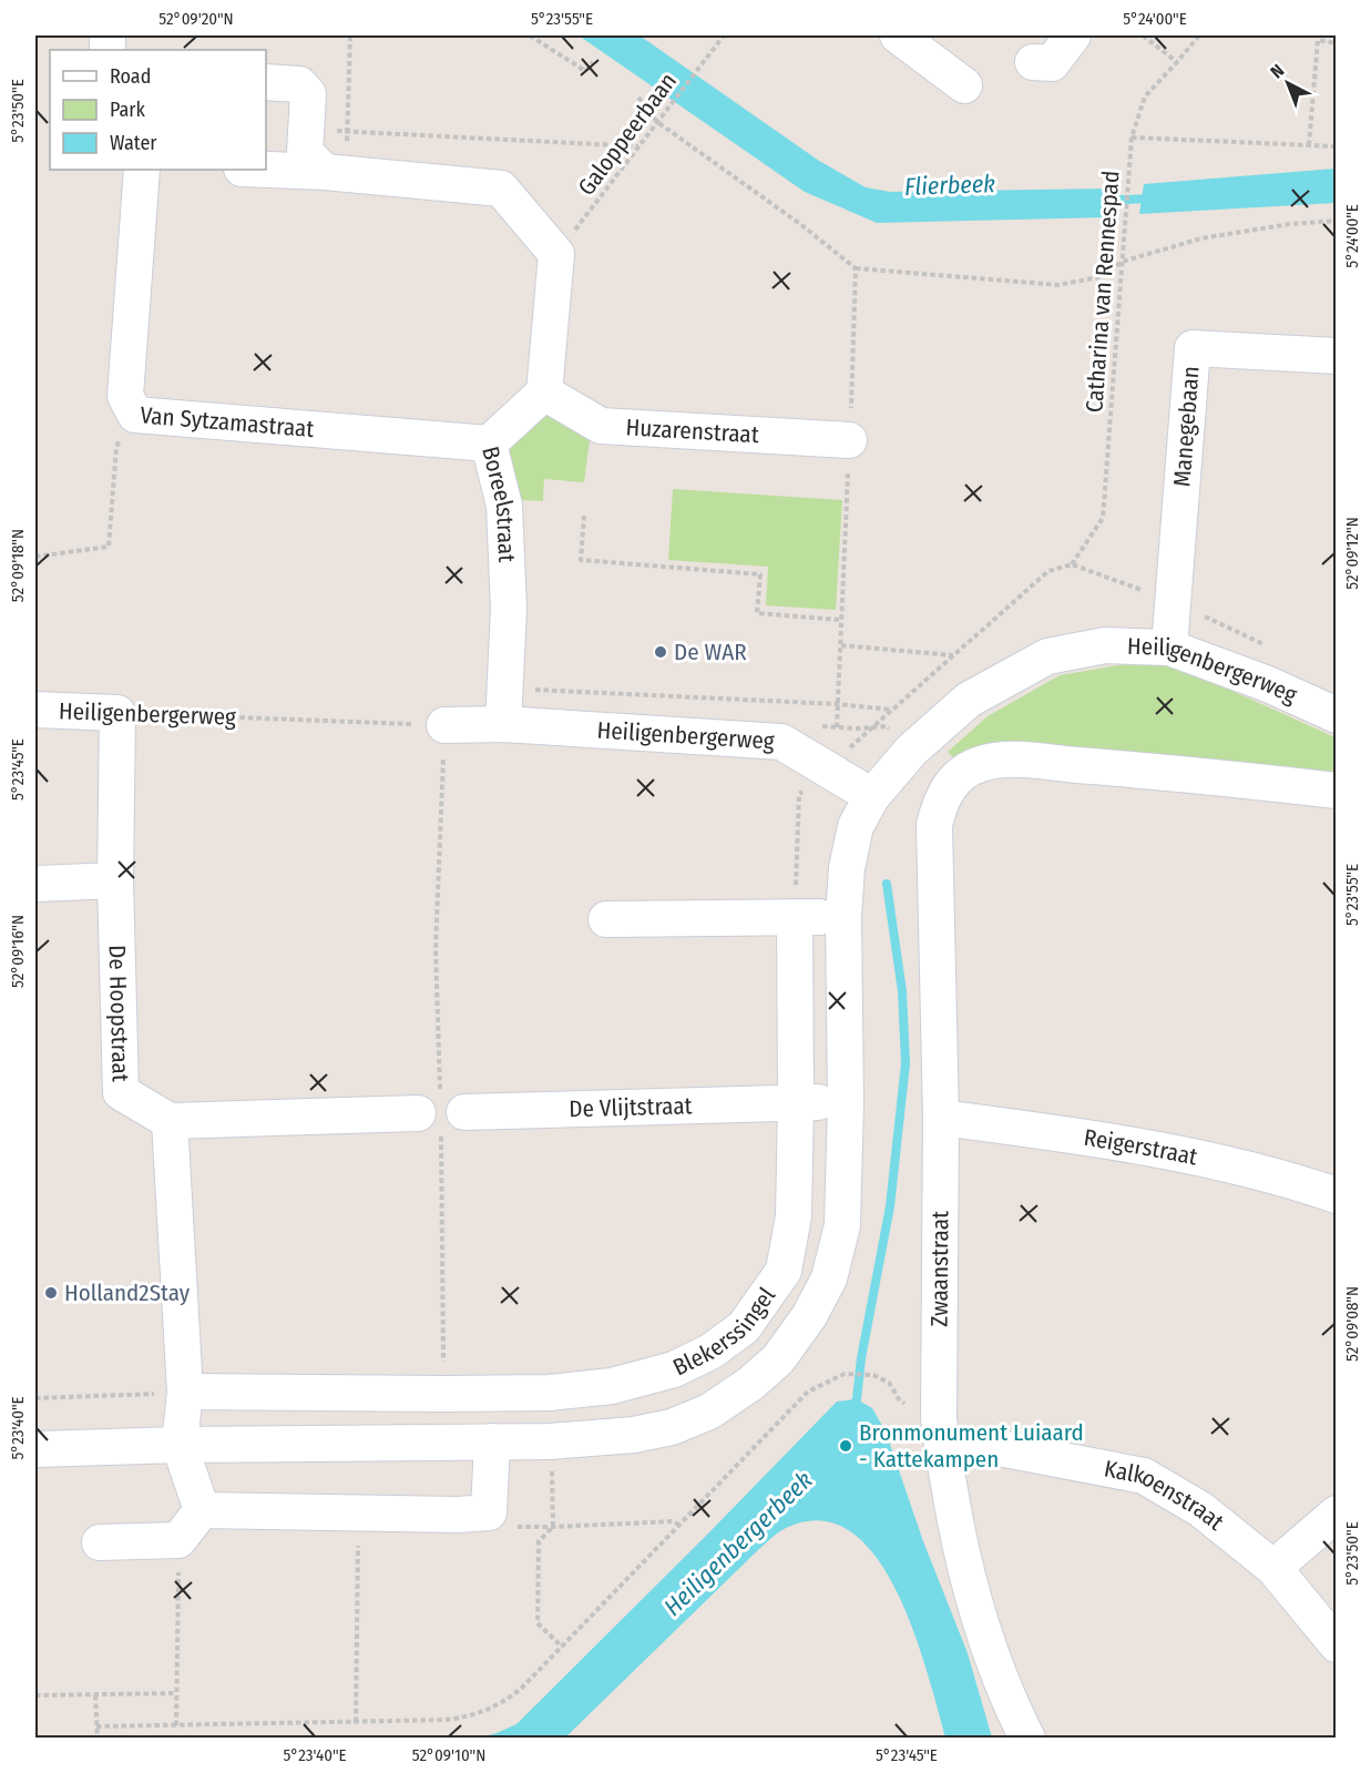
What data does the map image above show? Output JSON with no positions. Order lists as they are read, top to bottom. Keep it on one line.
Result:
{"streets":{"street":["Van Sytzamastraat","Manegebaan","Huzarenstraat","Boreelstraat","Heiligenbergerweg","De Hoopstraat","De Vlijtstraat","Reigerstraat","Zwaanstraat","Blekerssingel","Kalkoenstraat"],"path":["Galoppeerbaan","Catharina van Rennespad"]},"crossings":[["Catharina van Rennespad","Heiligenbergerweg"],["Van Sytzamastraat","Boreelstraat"],["Manegebaan","Heiligenbergerweg"],["Huzarenstraat","Boreelstraat"],["Boreelstraat","Heiligenbergerweg"],["Heiligenbergerweg","De Hoopstraat"],["De Hoopstraat","De Vlijtstraat"],["De Vlijtstraat","Blekerssingel"],["Reigerstraat","Zwaanstraat"],["Zwaanstraat","Kalkoenstraat"]],"water":["Flierbeek","Heiligenbergerbeek"],"places":["De WAR","Holland2Stay","Bronmonument Luiaard - Kattekampen"],"legend":["Road","Park","Water"],"north":"top left","coordinates":["52°09'20\"N","5°23'55\"E","5°24'00\"E","5°23'50\"E","52°09'12\"N","52°09'18\"N","5°23'45\"E","52°09'16\"N","52°09'08\"N","5°23'40\"E","52°09'10\"N"]}
